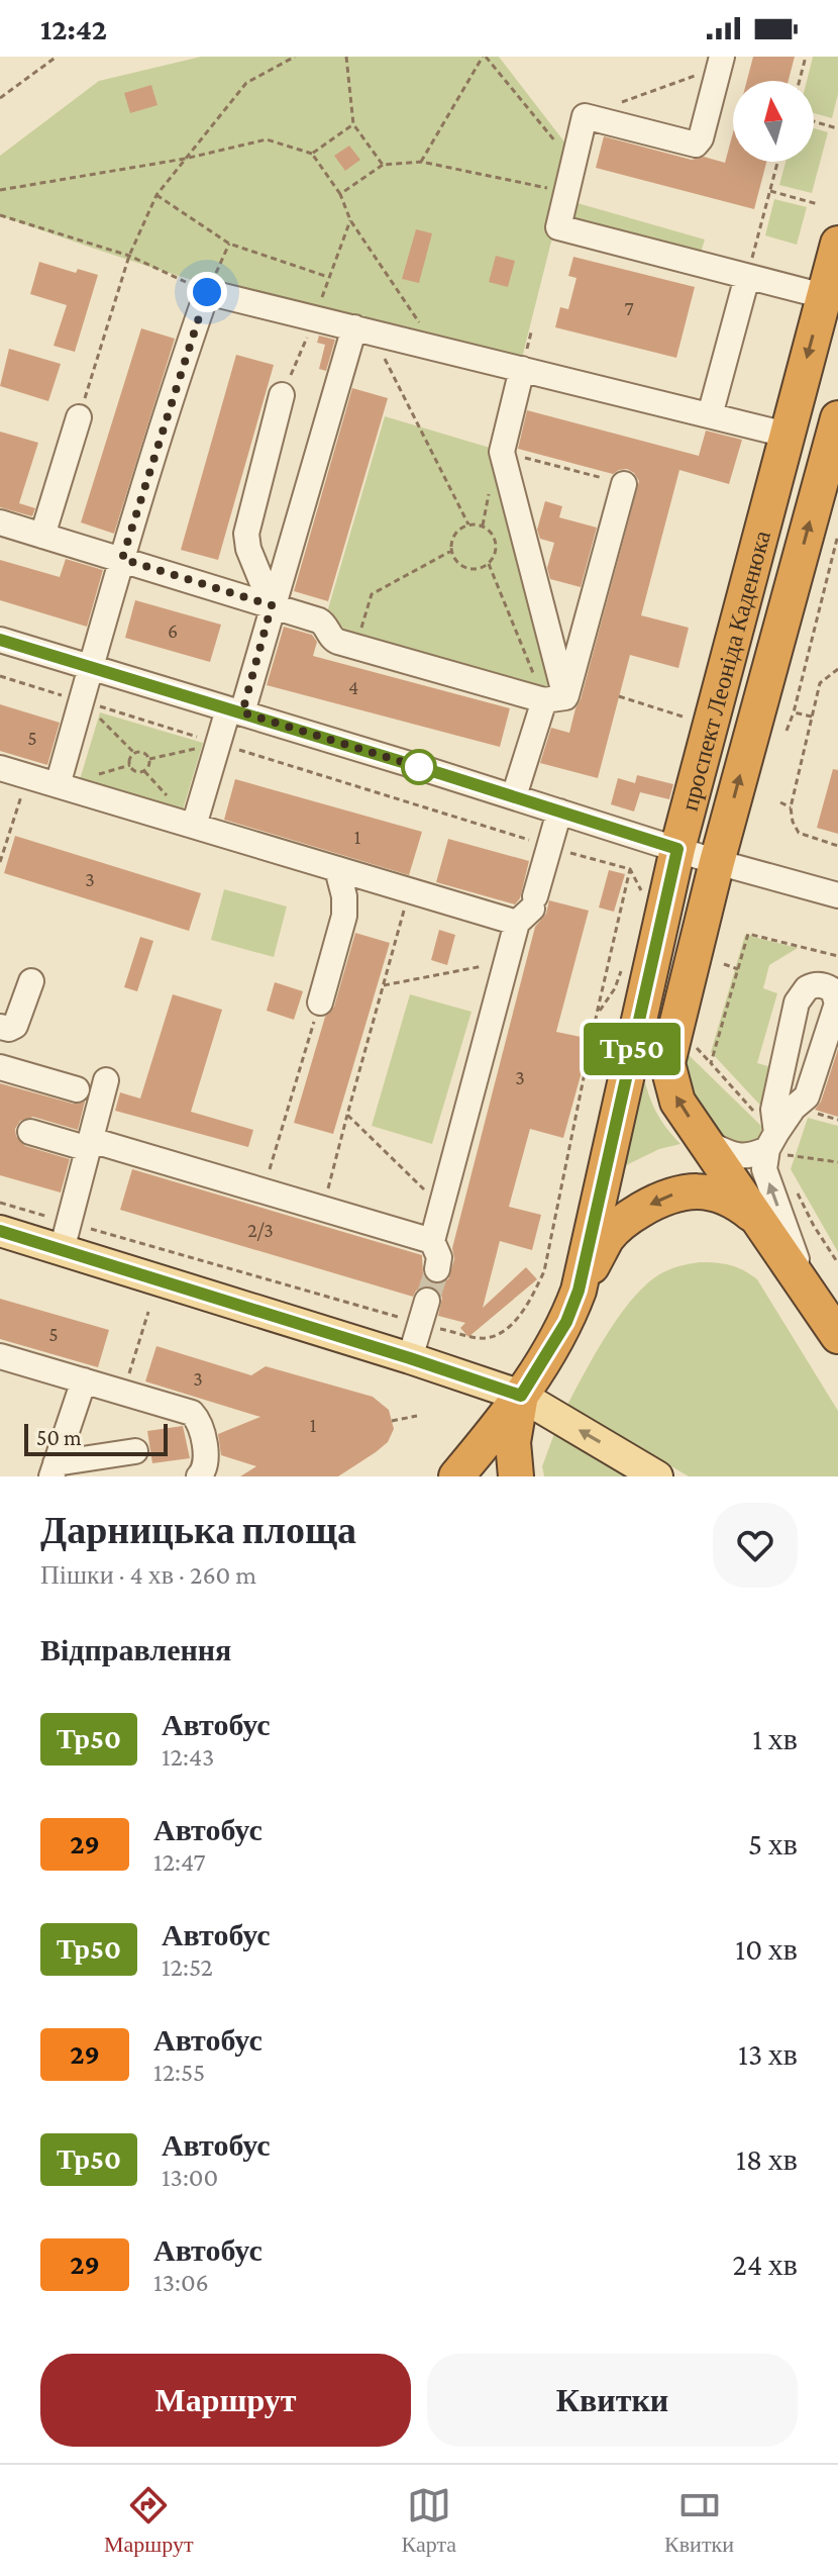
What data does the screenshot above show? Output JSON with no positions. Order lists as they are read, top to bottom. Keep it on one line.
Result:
{"streets":{"highway":["проспект Леоніда Каденюка"]},"lines":["bus line Тр50"],"house_numbers":["7","6","4","5","1","3","3","2/3","5","3","1"],"scale_bar":"50 m","north":"top","page":{"status":"12:42","on_map":"Тр50","scale":"50 m","heading":[["Дарницька площа","Пішки · 4 хв · 260 m"],"Відправлення"],"list":[{"mark":"Тр50","name":"Автобус","note":"12:43","value":"1 хв"},{"mark":"29","name":"Автобус","note":"12:47","value":"5 хв"},{"mark":"Тр50","name":"Автобус","note":"12:52","value":"10 хв"},{"mark":"29","name":"Автобус","note":"12:55","value":"13 хв"},{"mark":"Тр50","name":"Автобус","note":"13:00","value":"18 хв"},{"mark":"29","name":"Автобус","note":"13:06","value":"24 хв"}],"buttons":["Маршрут","Квитки"],"tabs":["Маршрут","Карта","Квитки"]}}
